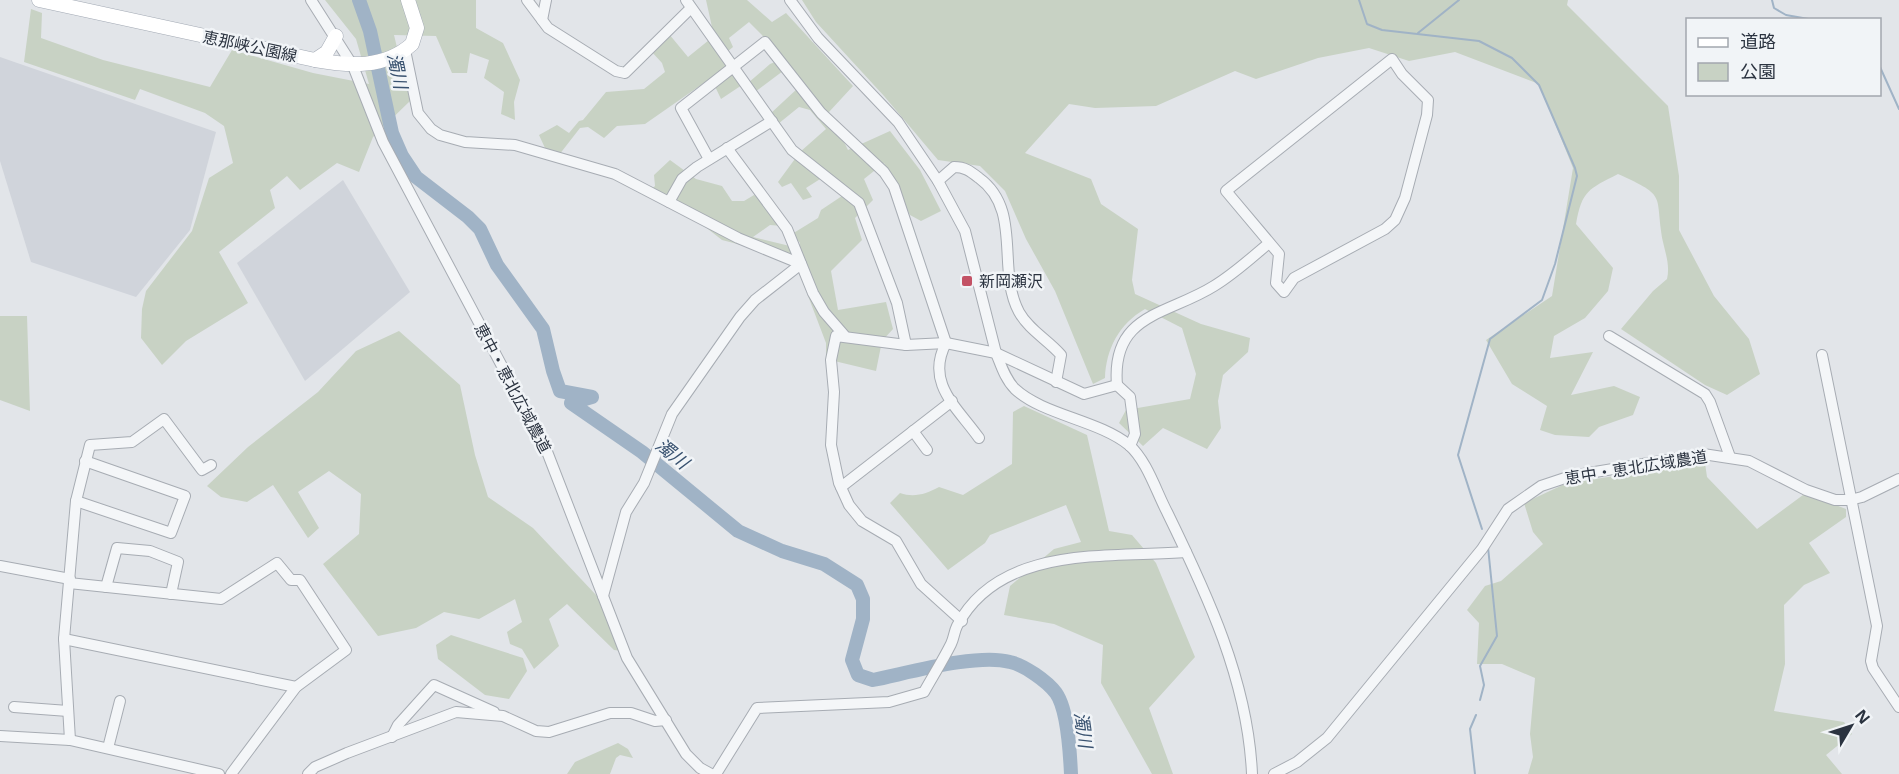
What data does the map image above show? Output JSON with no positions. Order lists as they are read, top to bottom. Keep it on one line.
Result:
{"streets":{"main road":["恵那峡公園線"],"street":["恵中・恵北広域農道"]},"crossings":[["恵那峡公園線","恵中・恵北広域農道"]],"water":["濁川"],"places":{"transit":["新岡瀬沢"]},"legend":["道路","公園"],"north":"top right"}
